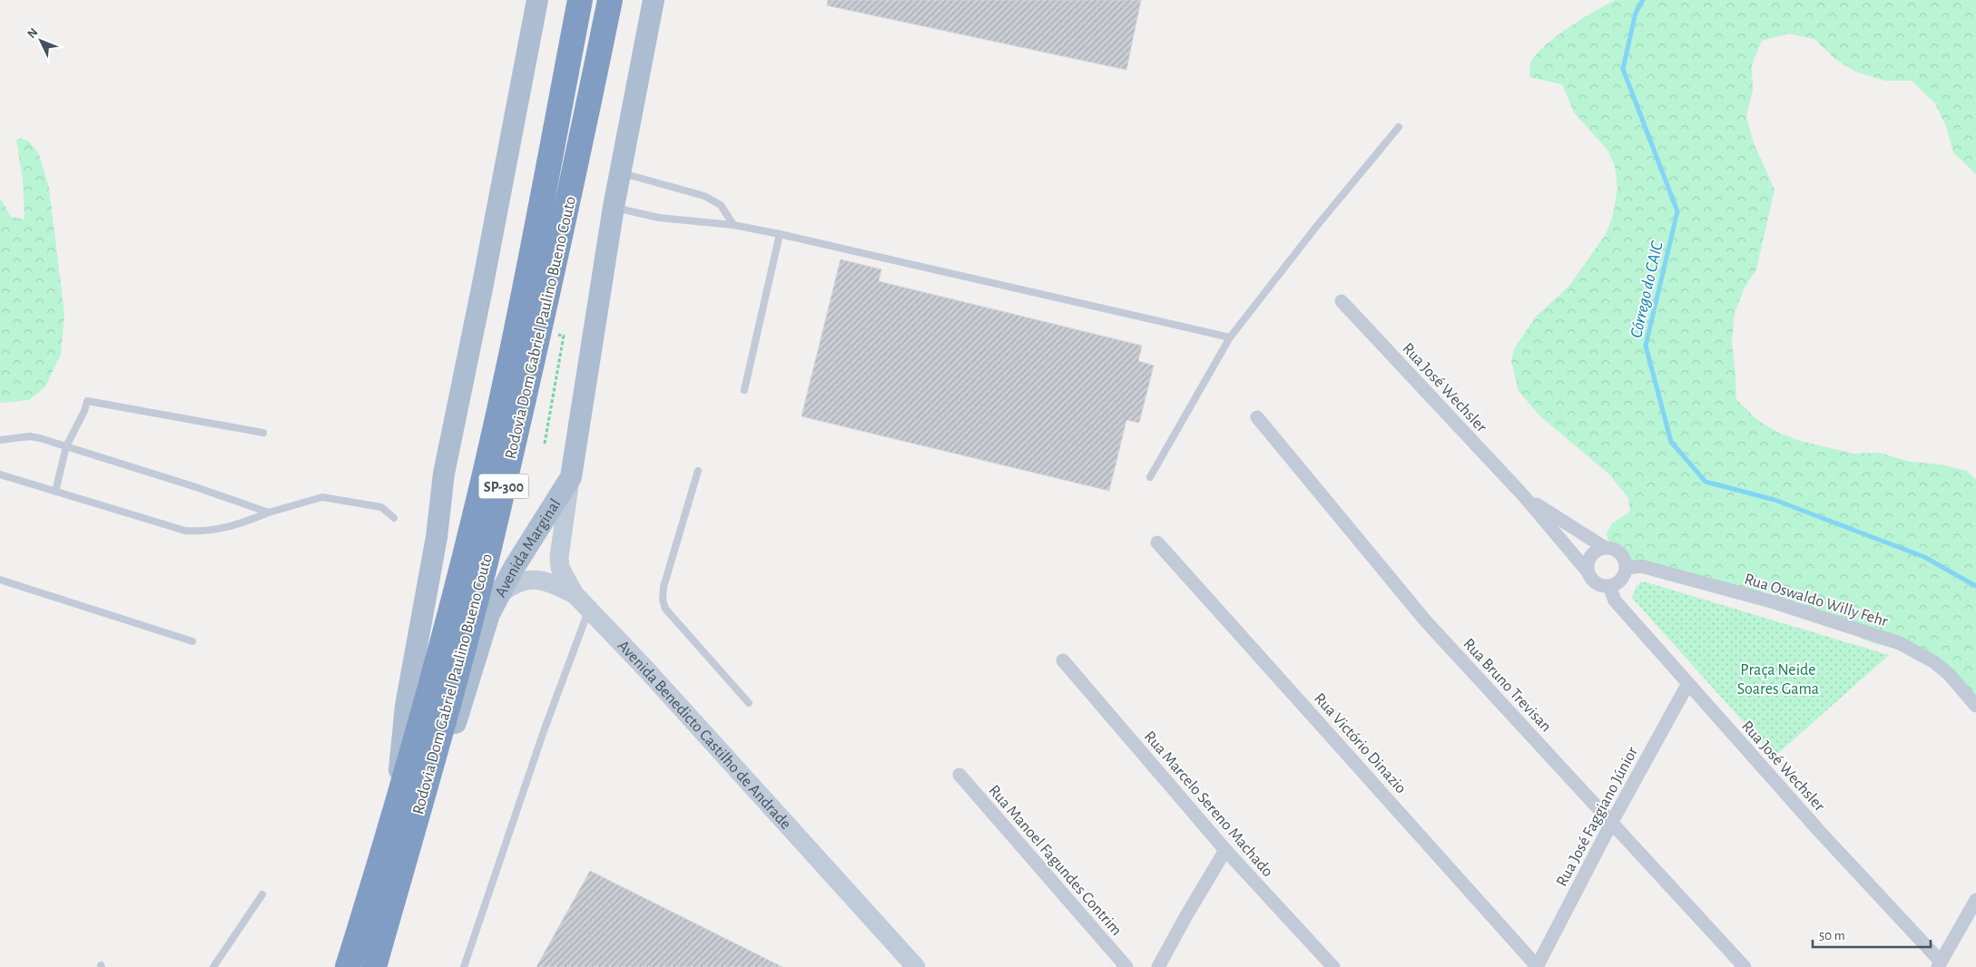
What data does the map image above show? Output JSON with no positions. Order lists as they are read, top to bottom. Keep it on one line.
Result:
{"streets":{"highway":["Rodovia Dom Gabriel Paulino Bueno Couto","SP-300"],"main road":["Avenida Marginal","Avenida Benedicto Castilho de Andrade"],"street":["Rua José Wechsler","Rua Oswaldo Willy Fehr","Rua Bruno Trevisan","Rua Victório Dinazio","Rua Marcelo Sereno Machado","Rua José Faggiano Júnior","Rua Manoel Fagundes Contrim"]},"crossings":[["Rodovia Dom Gabriel Paulino Bueno Couto","Avenida Marginal"],["Rua José Wechsler","Rua Oswaldo Willy Fehr"],["Rua José Wechsler","Rua José Faggiano Júnior"],["Avenida Marginal","Avenida Benedicto Castilho de Andrade"],["Rua Bruno Trevisan","Rua José Faggiano Júnior"],["Rua Victório Dinazio","Rua José Faggiano Júnior"]],"water":["Córrego do CAIC"],"parks":["Praça Neide Soares Gama"],"scale_bar":"50 m","north":"top left"}
